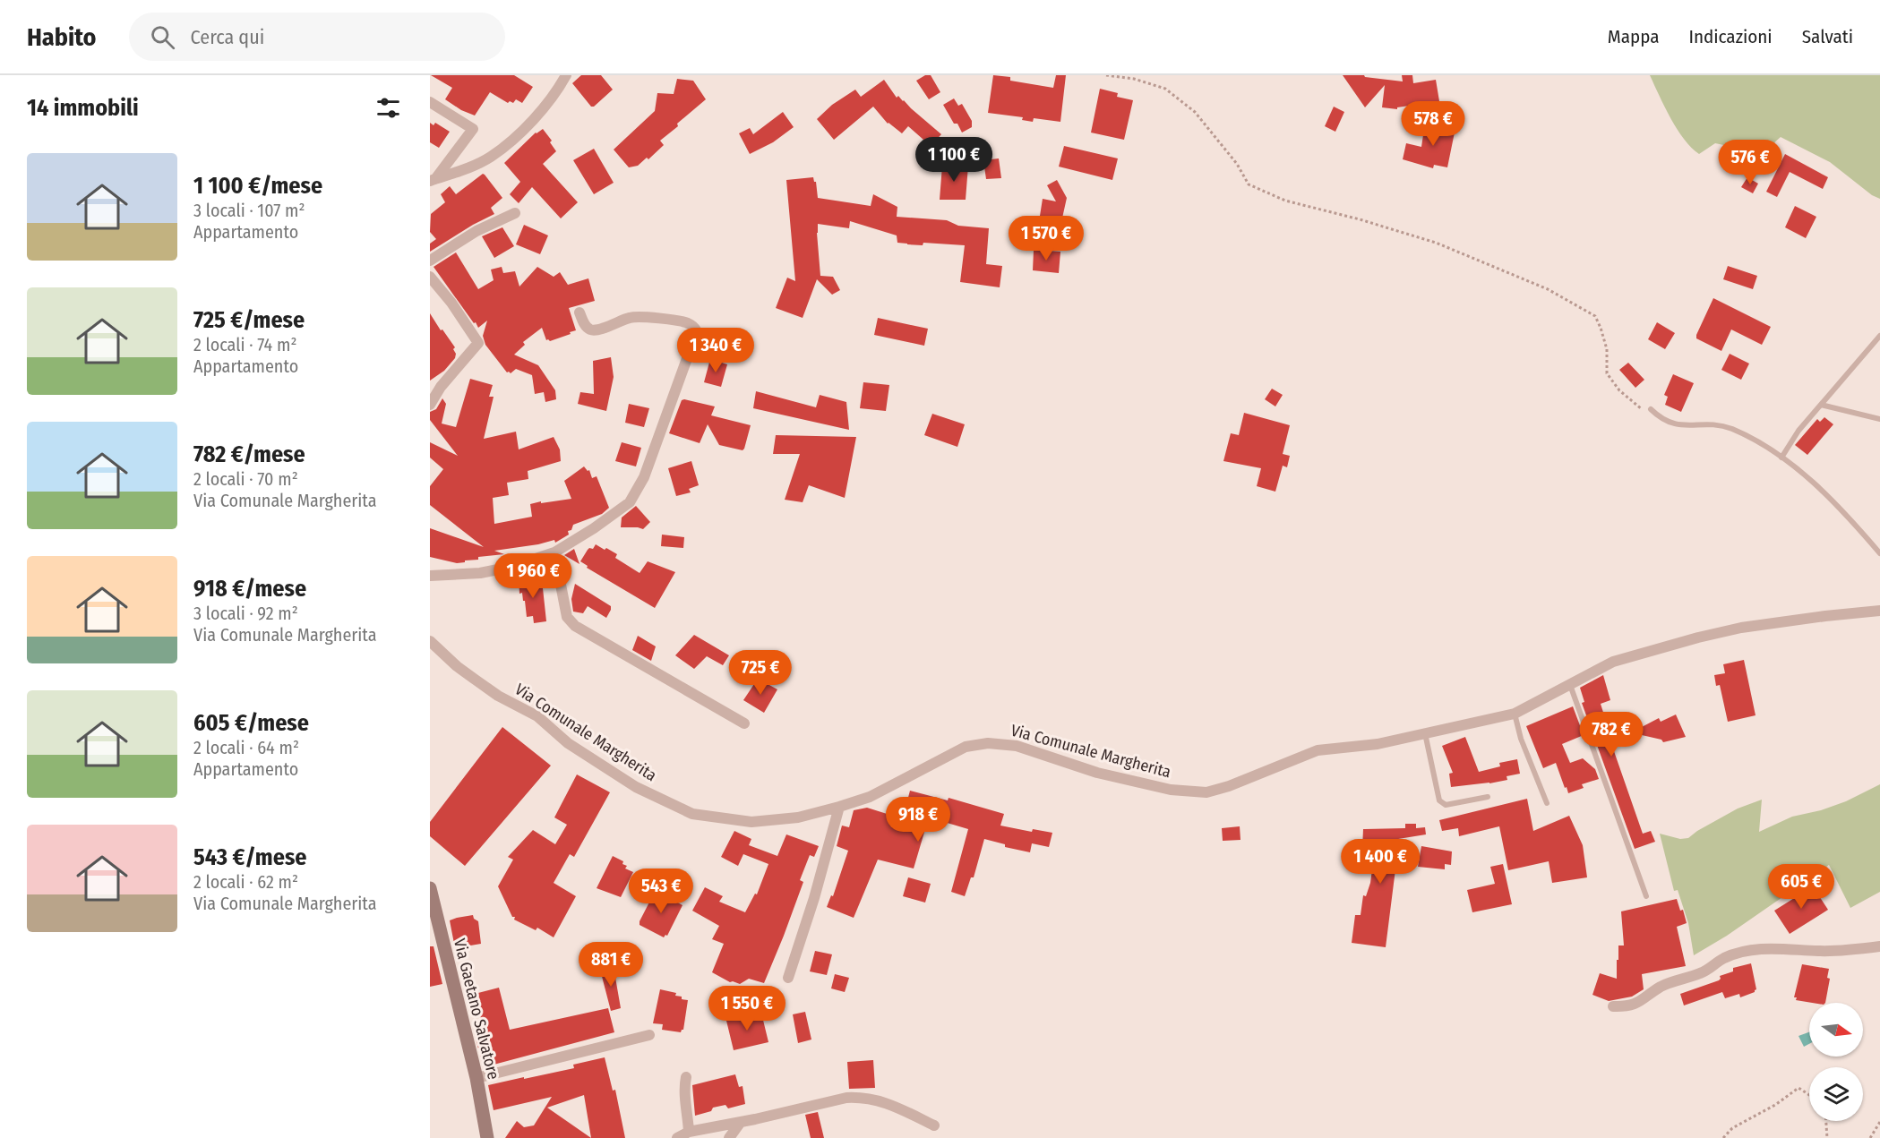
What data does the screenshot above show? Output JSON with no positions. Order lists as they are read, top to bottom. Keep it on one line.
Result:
{"streets":{"street":["Via Comunale Margherita","Via Gaetano Salvatore"]},"north":"right","page":{"header":"Habito","search":"Cerca qui","nav":["Mappa","Indicazioni","Salvati"],"heading":"14 immobili","price":["578 €","1 100 €","576 €","1 570 €","1 340 €","1 960 €","725 €","782 €","918 €","1 400 €","605 €","543 €","881 €","1 550 €"],"list":[{"name":"1 100 €/mese","note":"3 locali · 107 m² · Appartamento"},{"name":"725 €/mese","note":"2 locali · 74 m² · Appartamento"},{"name":"782 €/mese","note":"2 locali · 70 m² · Via Comunale Margherita"},{"name":"918 €/mese","note":"3 locali · 92 m² · Via Comunale Margherita"},{"name":"605 €/mese","note":"2 locali · 64 m² · Appartamento"},{"name":"543 €/mese","note":"2 locali · 62 m² · Via Comunale Margherita"}]}}
